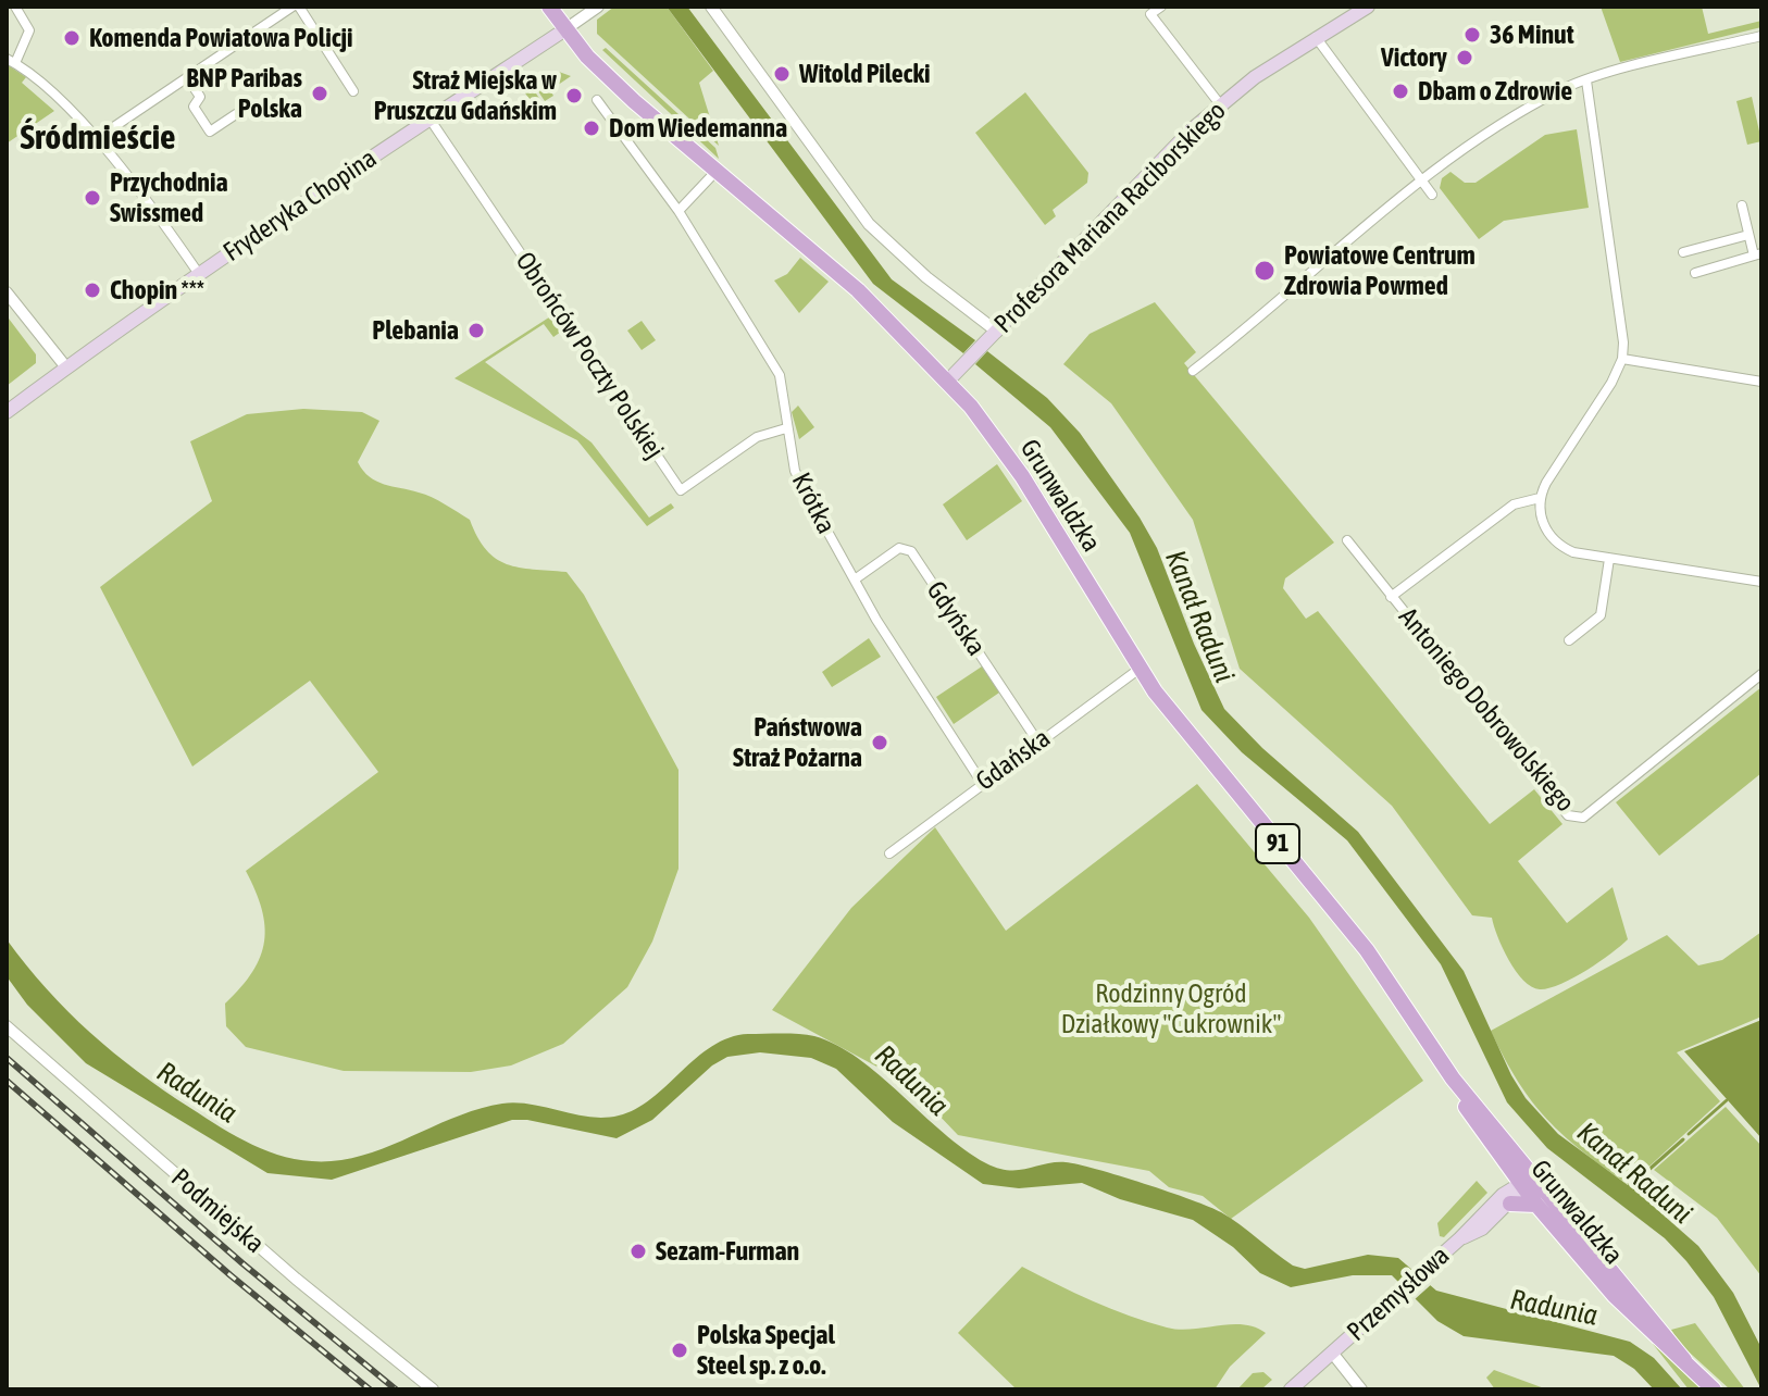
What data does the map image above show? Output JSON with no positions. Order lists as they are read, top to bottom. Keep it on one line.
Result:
{"streets":{"main road":["Fryderyka Chopina","Profesora Mariana Raciborskiego","Grunwaldzka","91","Przemysłowa"],"street":["Obrońców Poczty Polskiej","Krótka","Gdyńska","Antoniego Dobrowolskiego","Gdańska","Podmiejska"]},"crossings":[["Fryderyka Chopina","Obrońców Poczty Polskiej"],["Fryderyka Chopina","Grunwaldzka"],["Profesora Mariana Raciborskiego","Grunwaldzka"],["Obrońców Poczty Polskiej","Krótka"],["Grunwaldzka","Gdańska"],["Grunwaldzka","Przemysłowa"],["Krótka","Gdyńska"],["Krótka","Gdańska"],["Gdyńska","Gdańska"]],"districts":["Śródmieście"],"water":["Kanał Raduni","Radunia"],"parks":["Rodzinny Ogród Działkowy \"Cukrownik\""],"places":["36 Minut","Komenda Powiatowa Policji","Victory","Witold Pilecki","Dbam o Zdrowie","BNP Paribas Polska","Straż Miejska w Pruszczu Gdańskim","Dom Wiedemanna","Przychodnia Swissmed","Powiatowe Centrum Zdrowia Powmed","Chopin ***","Plebania","Państwowa Straż Pożarna","Sezam-Furman","Polska Specjal Steel sp. z o.o."]}
